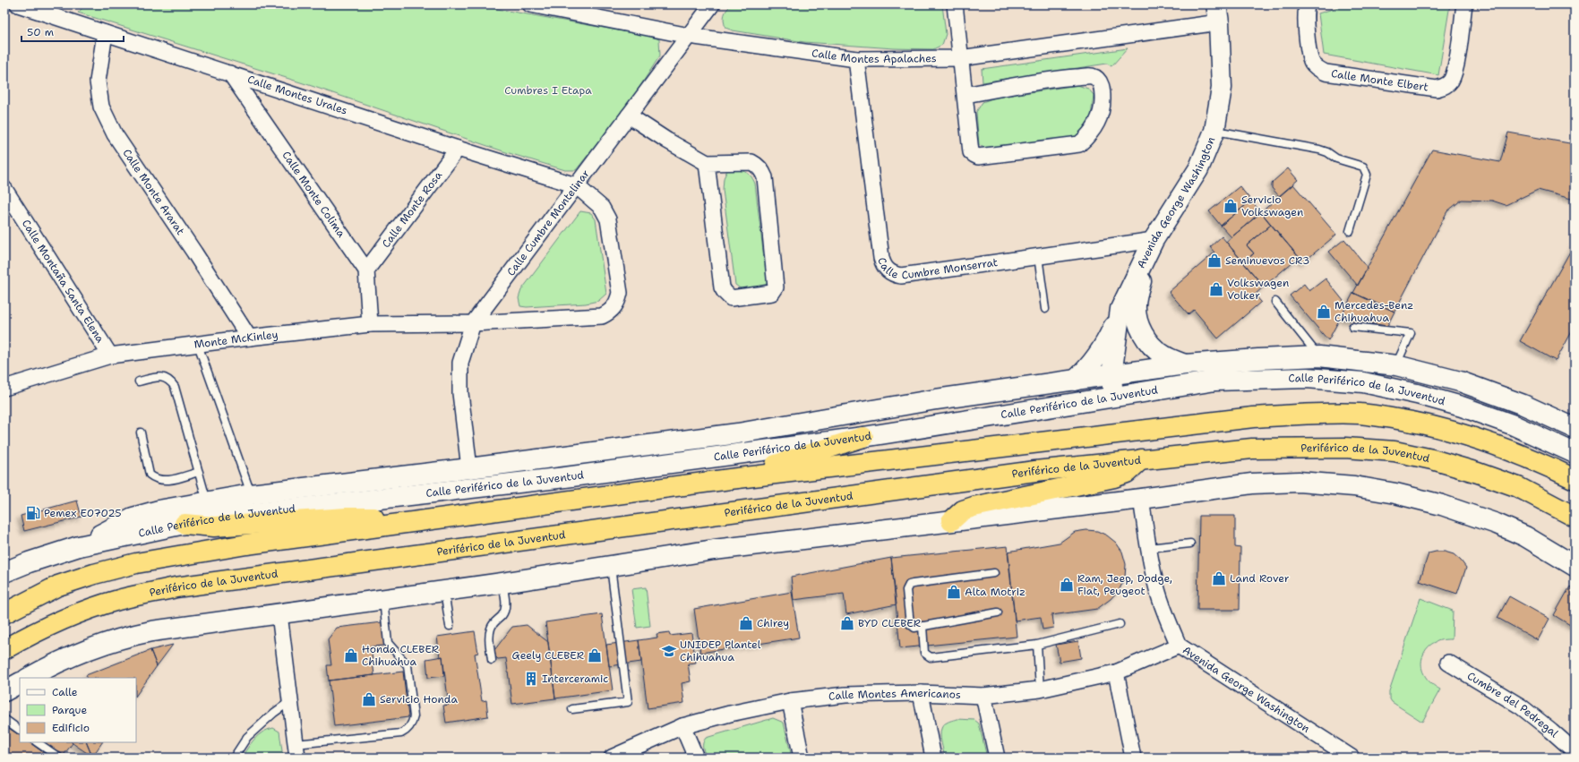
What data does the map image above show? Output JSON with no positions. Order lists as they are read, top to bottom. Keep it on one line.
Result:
{"streets":{"highway":["Periférico de la Juventud"],"main road":["Avenida George Washington","Calle Periférico de la Juventud"],"street":["Calle Montes Apalaches","Calle Monte Elbert","Calle Montes Urales","Calle Monte Ararat","Calle Monte Colima","Calle Monte Rosa","Calle Cumbre Montelinar","Calle Cumbre Monserrat","Calle Montaña Santa Elena","Monte McKinley","Calle Montes Americanos","Cumbre del Pedregal"]},"crossings":[["Calle Montes Apalaches","Avenida George Washington"],["Calle Montes Apalaches","Calle Cumbre Montelinar"],["Calle Montes Apalaches","Calle Cumbre Monserrat"],["Calle Montes Urales","Calle Monte Ararat"],["Calle Montes Urales","Calle Monte Colima"],["Calle Montes Urales","Calle Monte Rosa"],["Calle Montes Urales","Calle Cumbre Montelinar"],["Calle Montes Urales","Monte McKinley"],["Calle Monte Ararat","Monte McKinley"],["Calle Monte Colima","Calle Monte Rosa"],["Avenida George Washington","Calle Cumbre Monserrat"],["Avenida George Washington","Calle Periférico de la Juventud"],["Avenida George Washington","Calle Montes Americanos"],["Calle Cumbre Montelinar","Monte McKinley"],["Calle Montaña Santa Elena","Monte McKinley"]],"parks":["Cumbres I Etapa"],"places":{"shop":["Servicio Volkswagen","Seminuevos CR3","Volkswagen Volker","Mercedes-Benz Chihuahua","Land Rover","Ram, Jeep, Dodge, Fiat, Peugeot","Alta Motriz","Chirey","BYD CLEBER","Honda CLEBER Chihuahua","Geely CLEBER","Servicio Honda"],"fuel station":["Pemex E07025"],"school or university":["UNIDEP Plantel Chihuahua"],"building":["Interceramic"]},"legend":["Calle","Parque","Edificio"],"scale_bar":"50 m"}
